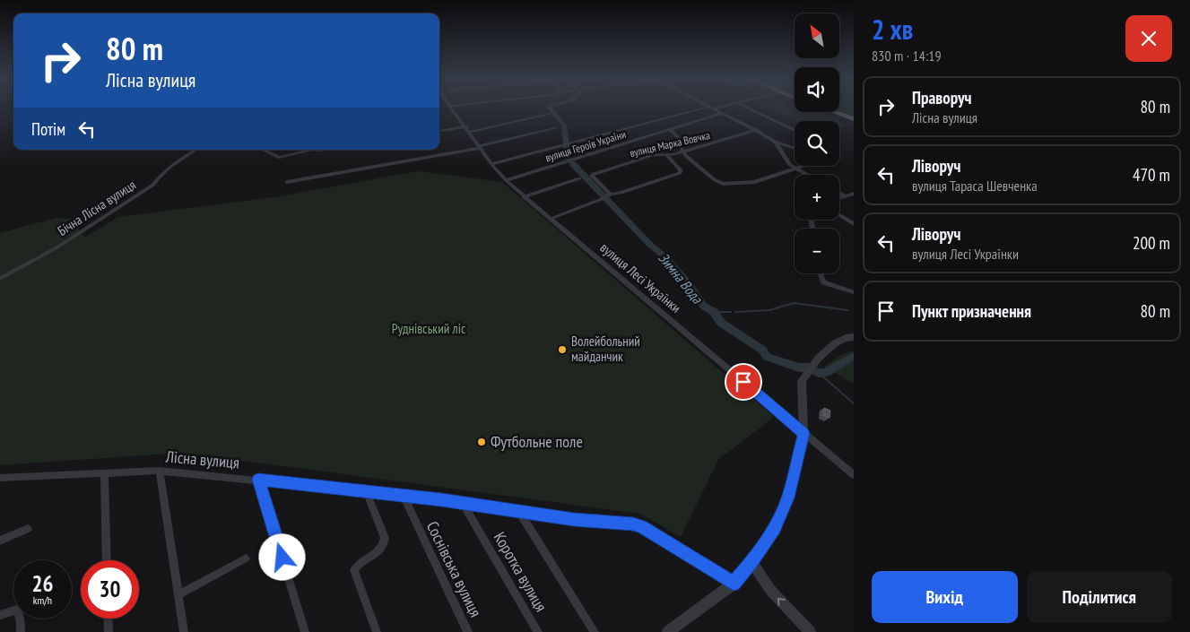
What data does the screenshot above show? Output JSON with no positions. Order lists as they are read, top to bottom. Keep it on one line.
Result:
{"streets":{"street":["вулиця Марка Вовчка","вулиця Героїв України","Бічна Лісна вулиця","вулиця Лесі Українки","Лісна вулиця","Соснівська вулиця","Коротка вулиця"]},"crossings":[["вулиця Героїв України","вулиця Лесі Українки"],["Лісна вулиця","Соснівська вулиця"],["Лісна вулиця","Коротка вулиця"]],"water":["Зимна Вода"],"parks":["Руднівський ліс"],"places":["Волейбольний майданчик","Футбольне поле"],"north":"top left","page":{"heading":["2 хв","830 m · 14:19"],"map_buttons":["+","−"],"turn":["80 m","Лісна вулиця"],"list":[{"name":"Праворуч","note":"Лісна вулиця","value":"80 m"},{"name":"Ліворуч","note":"вулиця Тараса Шевченка","value":"470 m"},{"name":"Ліворуч","note":"вулиця Лесі Українки","value":"200 m"},{"name":"Пункт призначення","value":"80 m"}],"then":"Потім","speed":"26 km/h","limit":"30","buttons":["Вихід","Поділитися"]}}
